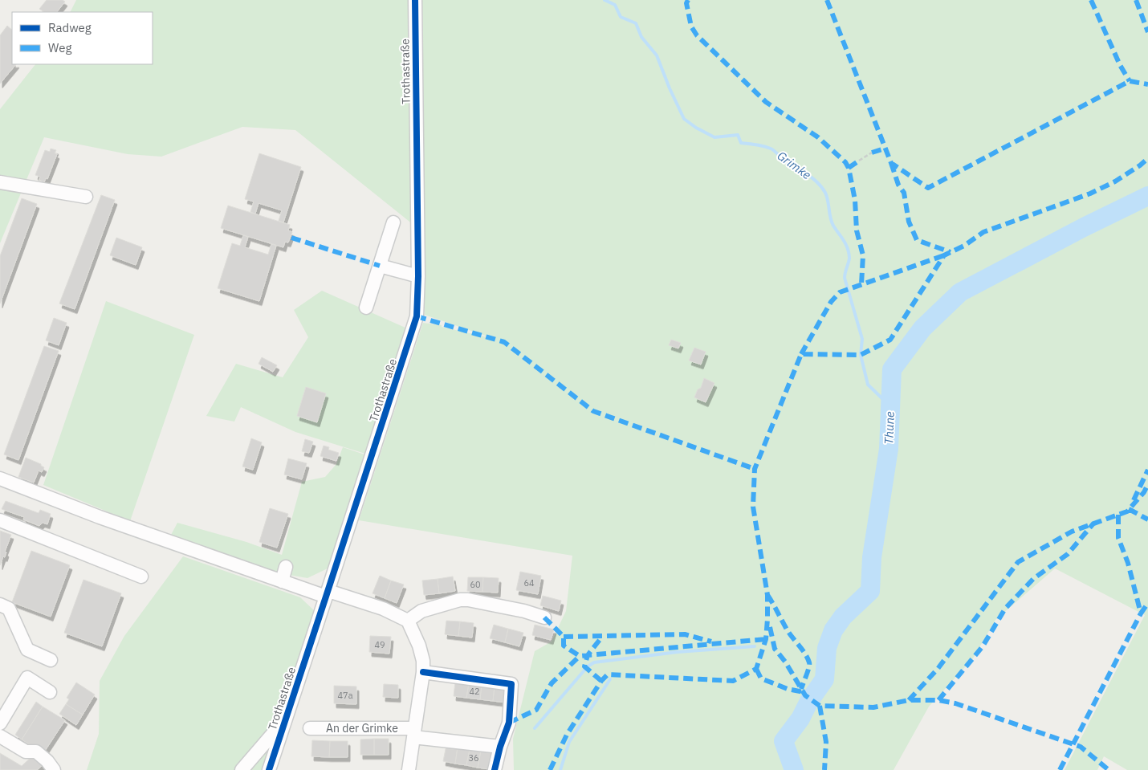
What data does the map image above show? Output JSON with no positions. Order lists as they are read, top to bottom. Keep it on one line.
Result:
{"streets":{"street":["Trothastraße","An der Grimke"]},"water":["Grimke","Thune"],"house_numbers":["64","60","49","42","47a","36"],"legend":["Radweg","Weg"]}
